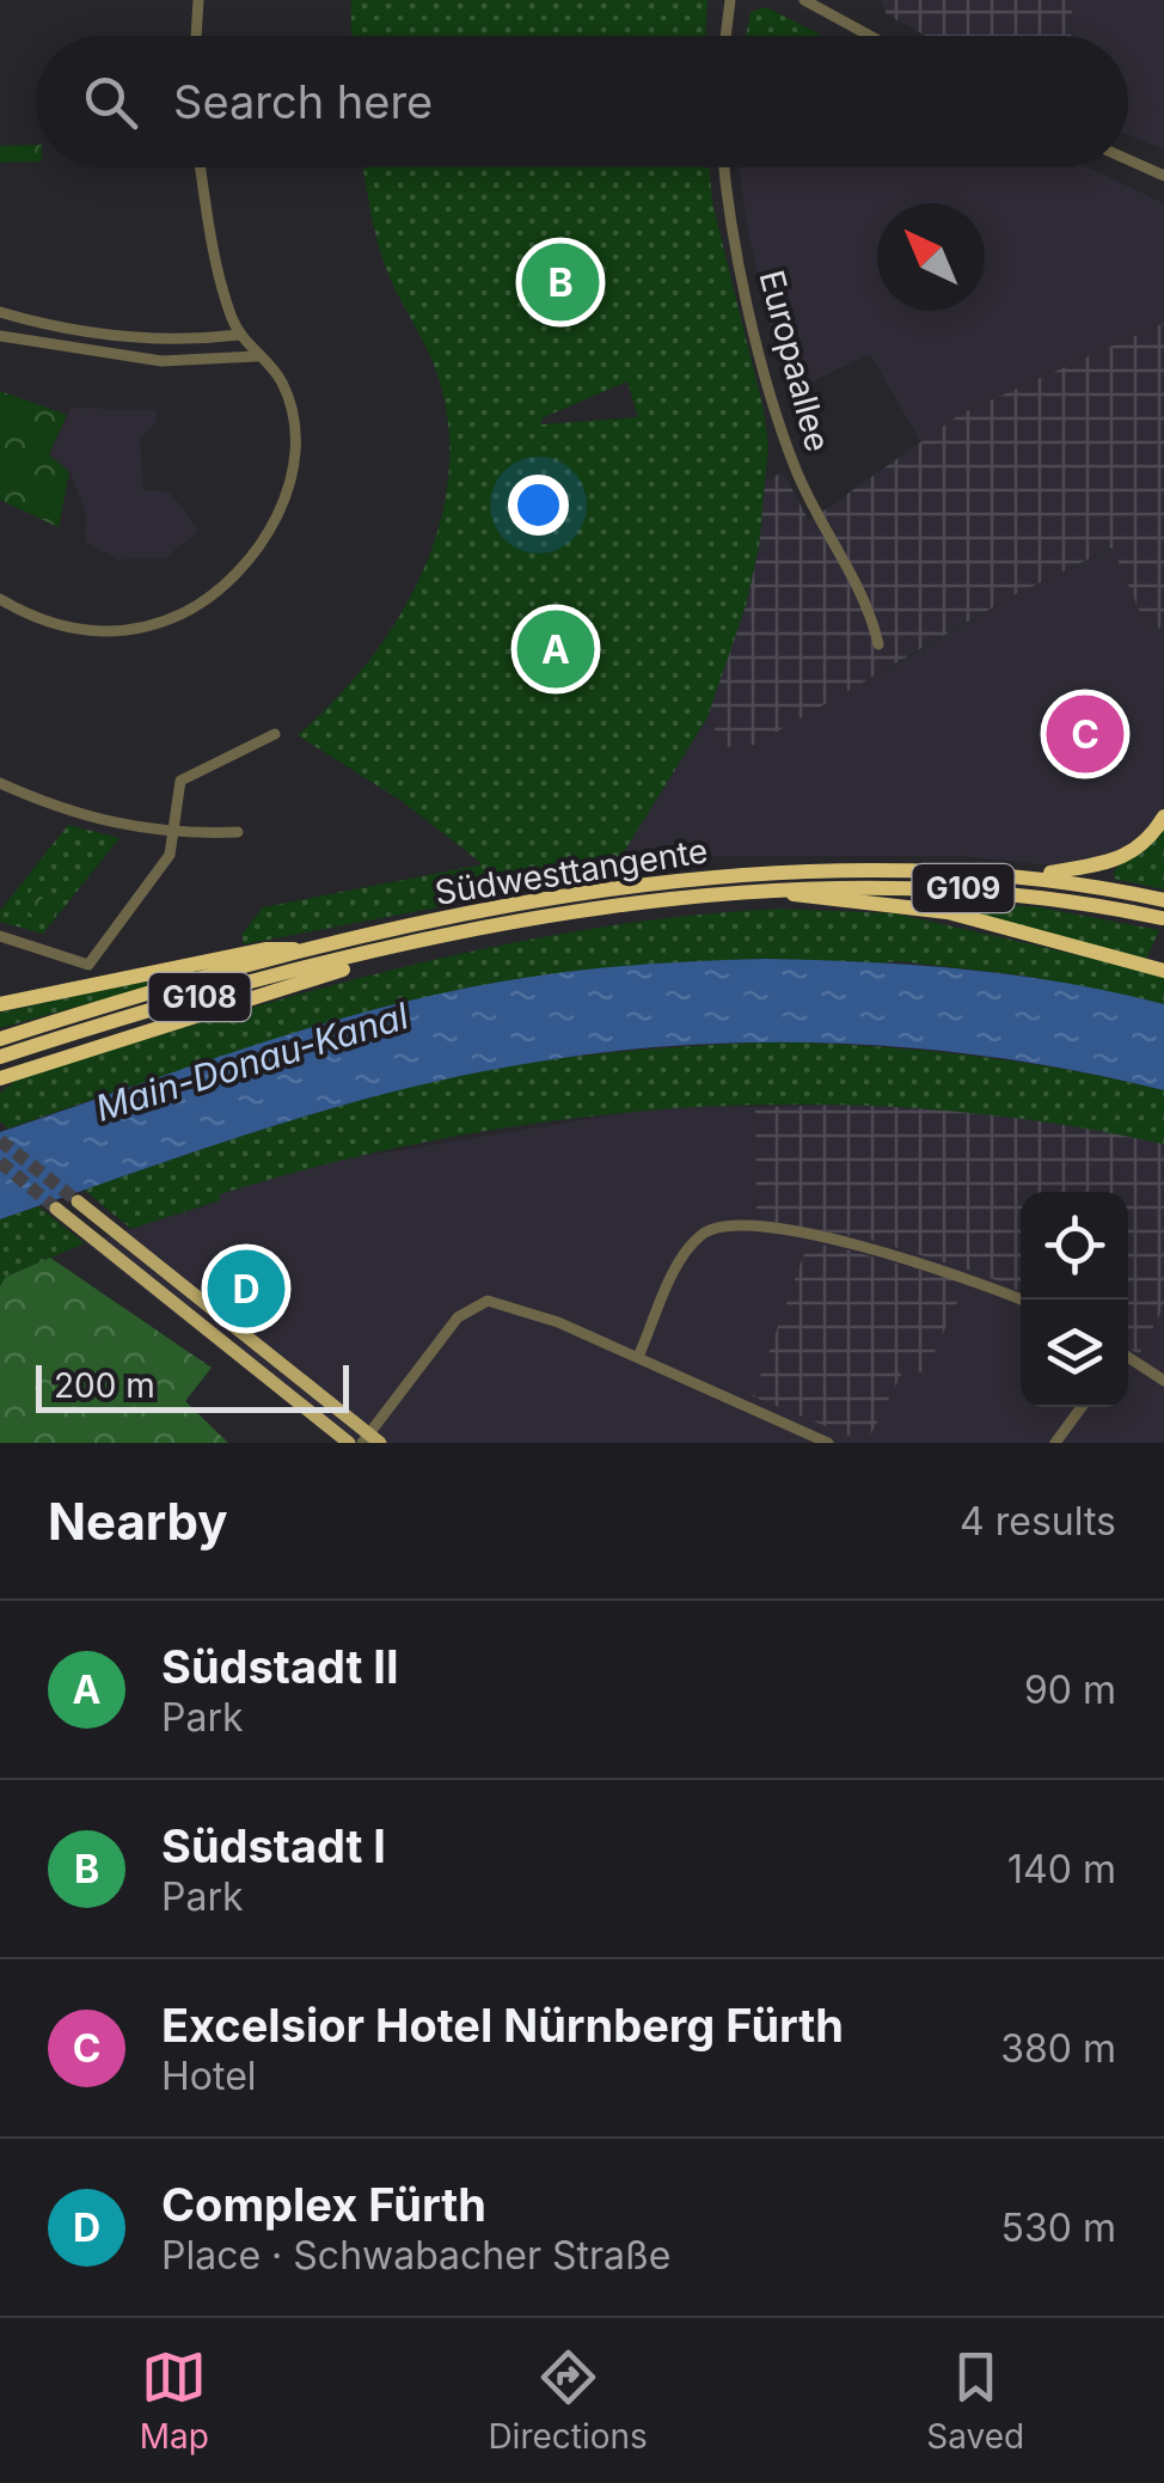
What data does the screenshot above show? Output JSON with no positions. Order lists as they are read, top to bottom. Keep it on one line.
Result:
{"streets":{"highway":["Südwesttangente","G109","G108"],"street":["Europaallee"]},"water":["Main-Donau-Kanal"],"scale_bar":"200 m","north":"top left","page":{"search":"Search here","pins":["B","A","C","D"],"scale":"200 m","heading":["Nearby","4 results"],"list":[{"mark":"A","name":"Südstadt II","note":"Park","value":"90 m"},{"mark":"B","name":"Südstadt I","note":"Park","value":"140 m"},{"mark":"C","name":"Excelsior Hotel Nürnberg Fürth","note":"Hotel","value":"380 m"},{"mark":"D","name":"Complex Fürth","note":"Place · Schwabacher Straße","value":"530 m"}],"nav":["Map","Directions","Saved"]}}
